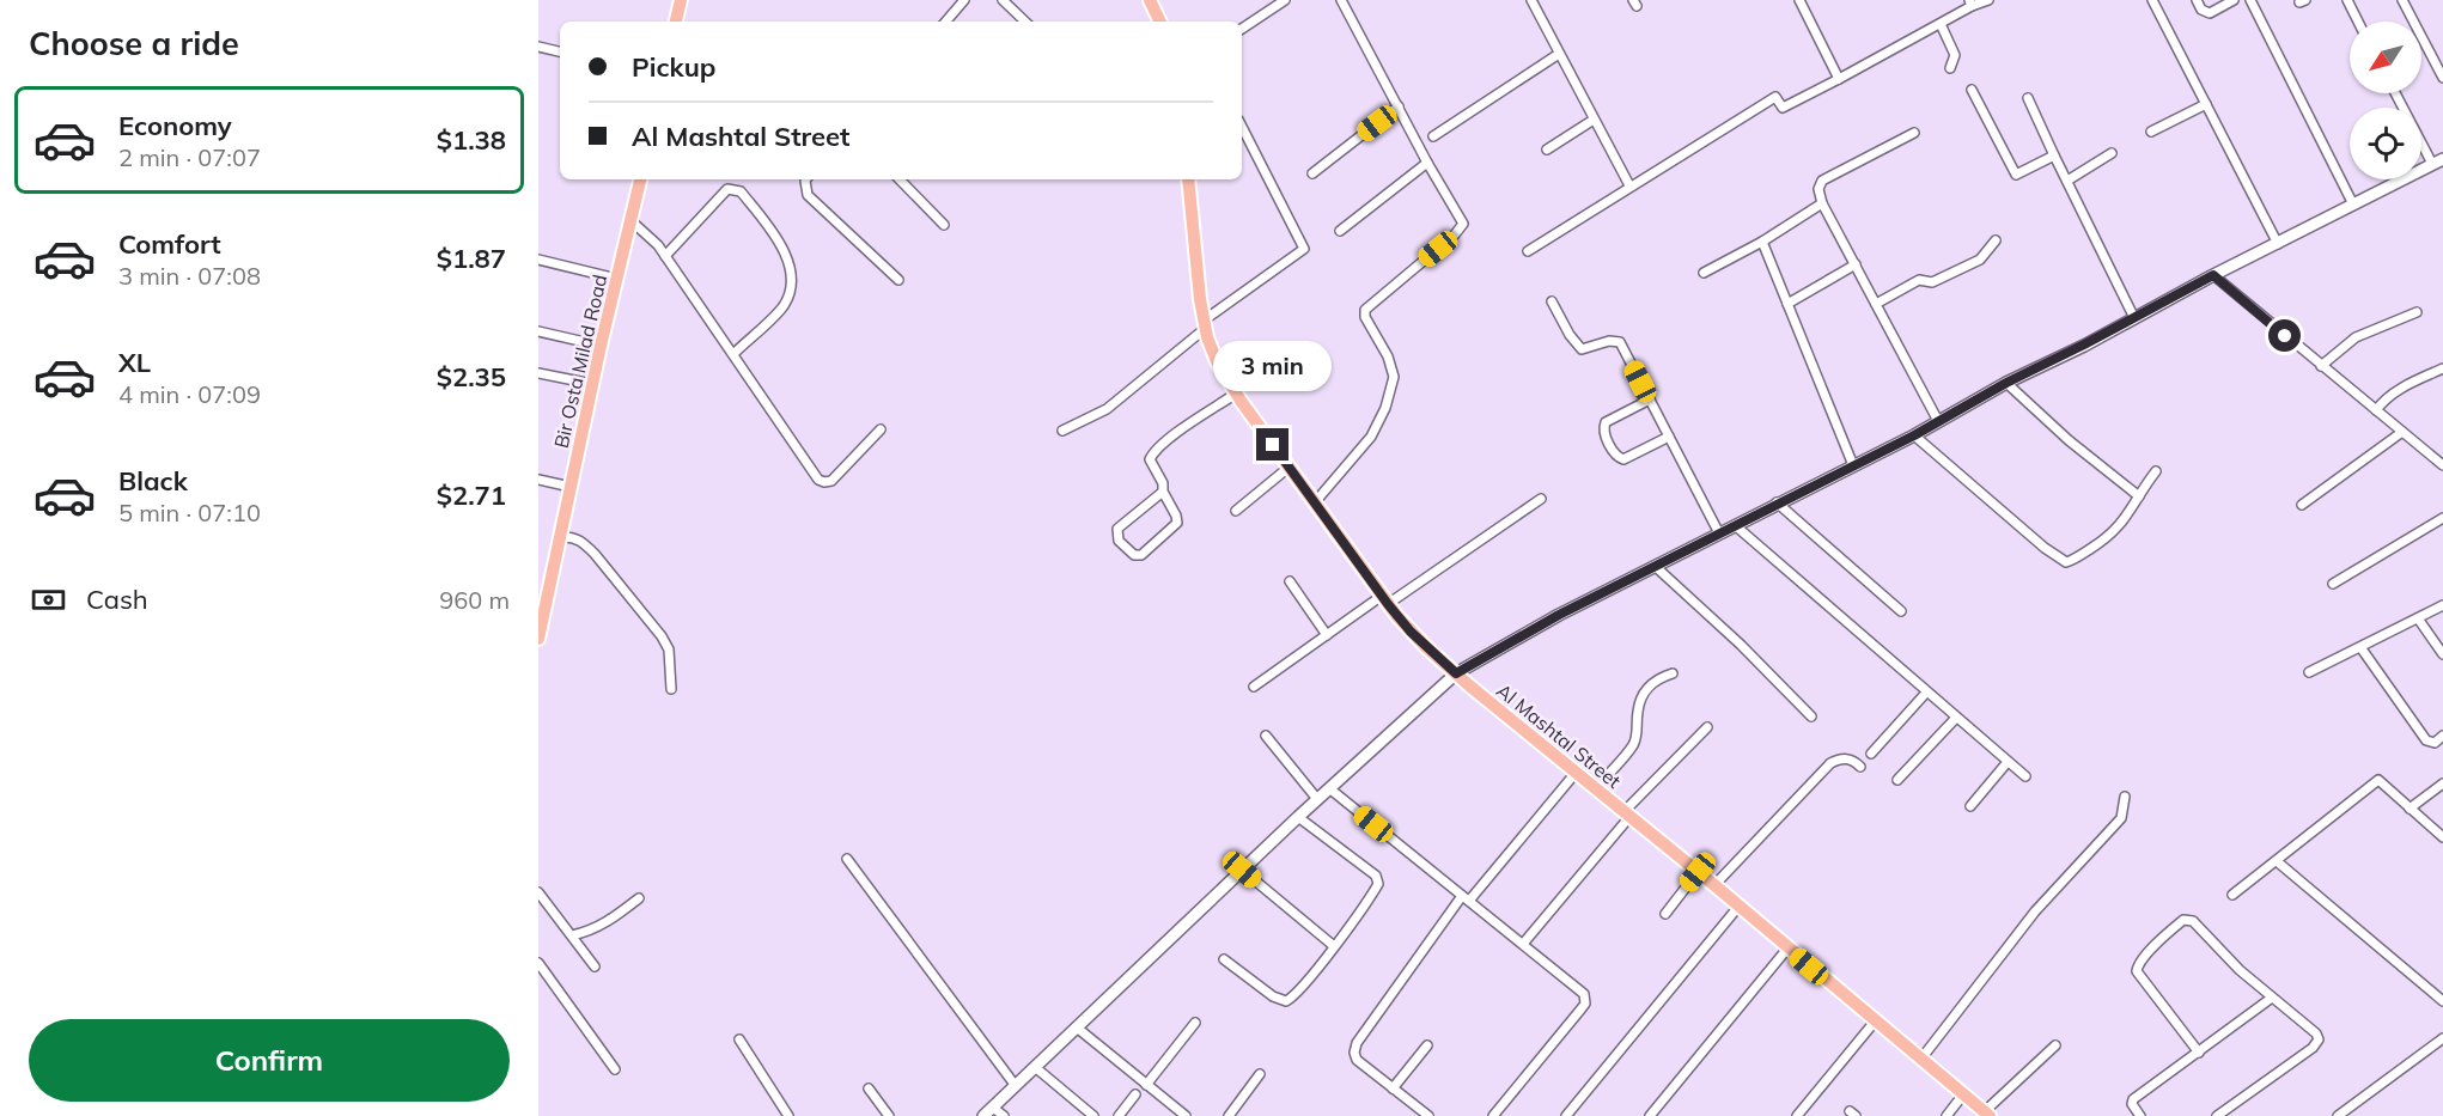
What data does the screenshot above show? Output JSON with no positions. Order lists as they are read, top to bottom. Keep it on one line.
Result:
{"streets":{"main road":["Bir Osta Milad Road","Al Mashtal Street"]},"north":"bottom left","page":{"heading":"Choose a ride","banner":["Pickup","Al Mashtal Street"],"list":[{"name":"Economy","note":"2 min · 07:07","value":"$1.38"},{"name":"Comfort","note":"3 min · 07:08","value":"$1.87"},{"name":"XL","note":"4 min · 07:09","value":"$2.35"},{"name":"Black","note":"5 min · 07:10","value":"$2.71"}],"bubble":"3 min","pay":["Cash","960 m"],"buttons":"Confirm"}}
